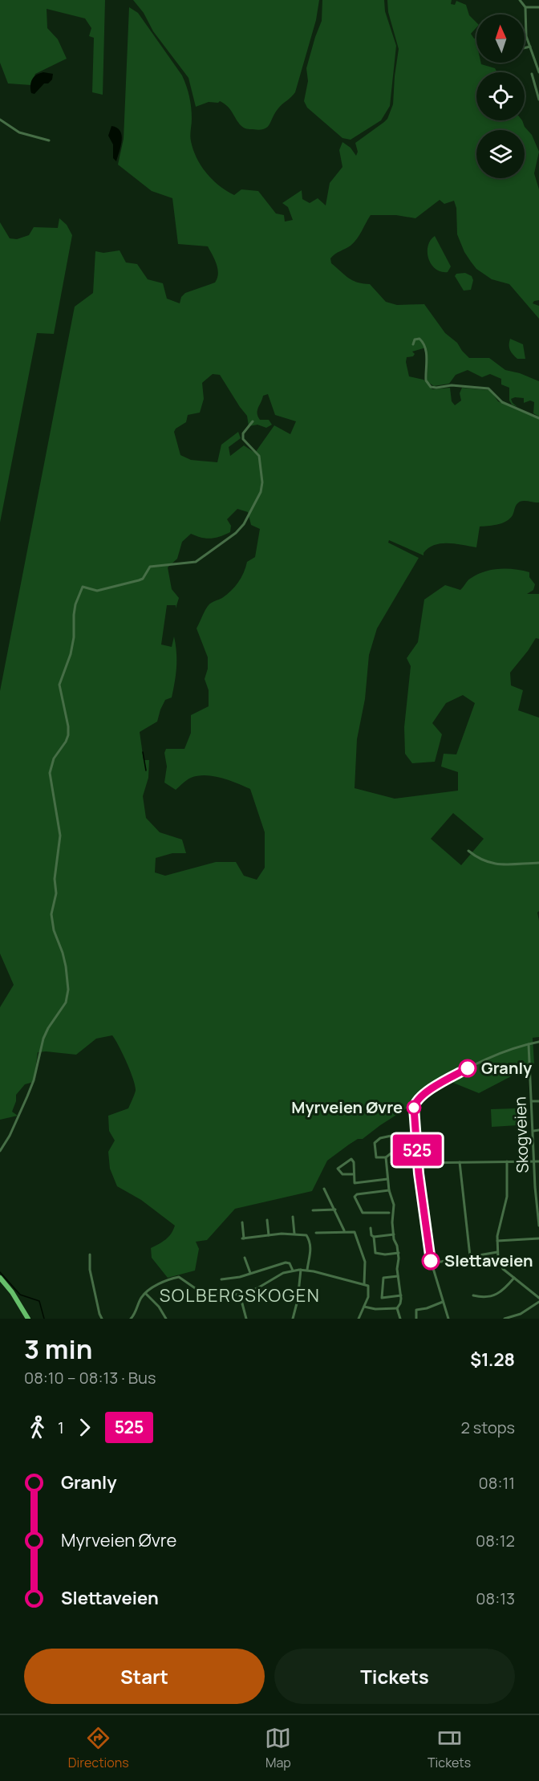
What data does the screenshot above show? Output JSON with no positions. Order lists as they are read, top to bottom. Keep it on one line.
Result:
{"streets":{"street":["Skogveien"]},"districts":["SOLBERGSKOGEN"],"places":["Granly","Myrveien Øvre","Slettaveien"],"lines":["bus line 525"],"north":"top","page":{"on_map":"525","heading":["3 min","08:10 – 08:13 · Bus","$1.28"],"legs":["1","525","2 stops"],"list":[{"name":"Granly","value":"08:11"},{"name":"Myrveien Øvre","value":"08:12"},{"name":"Slettaveien","value":"08:13"}],"buttons":["Start","Tickets"],"tabs":["Directions","Map","Tickets"]}}
